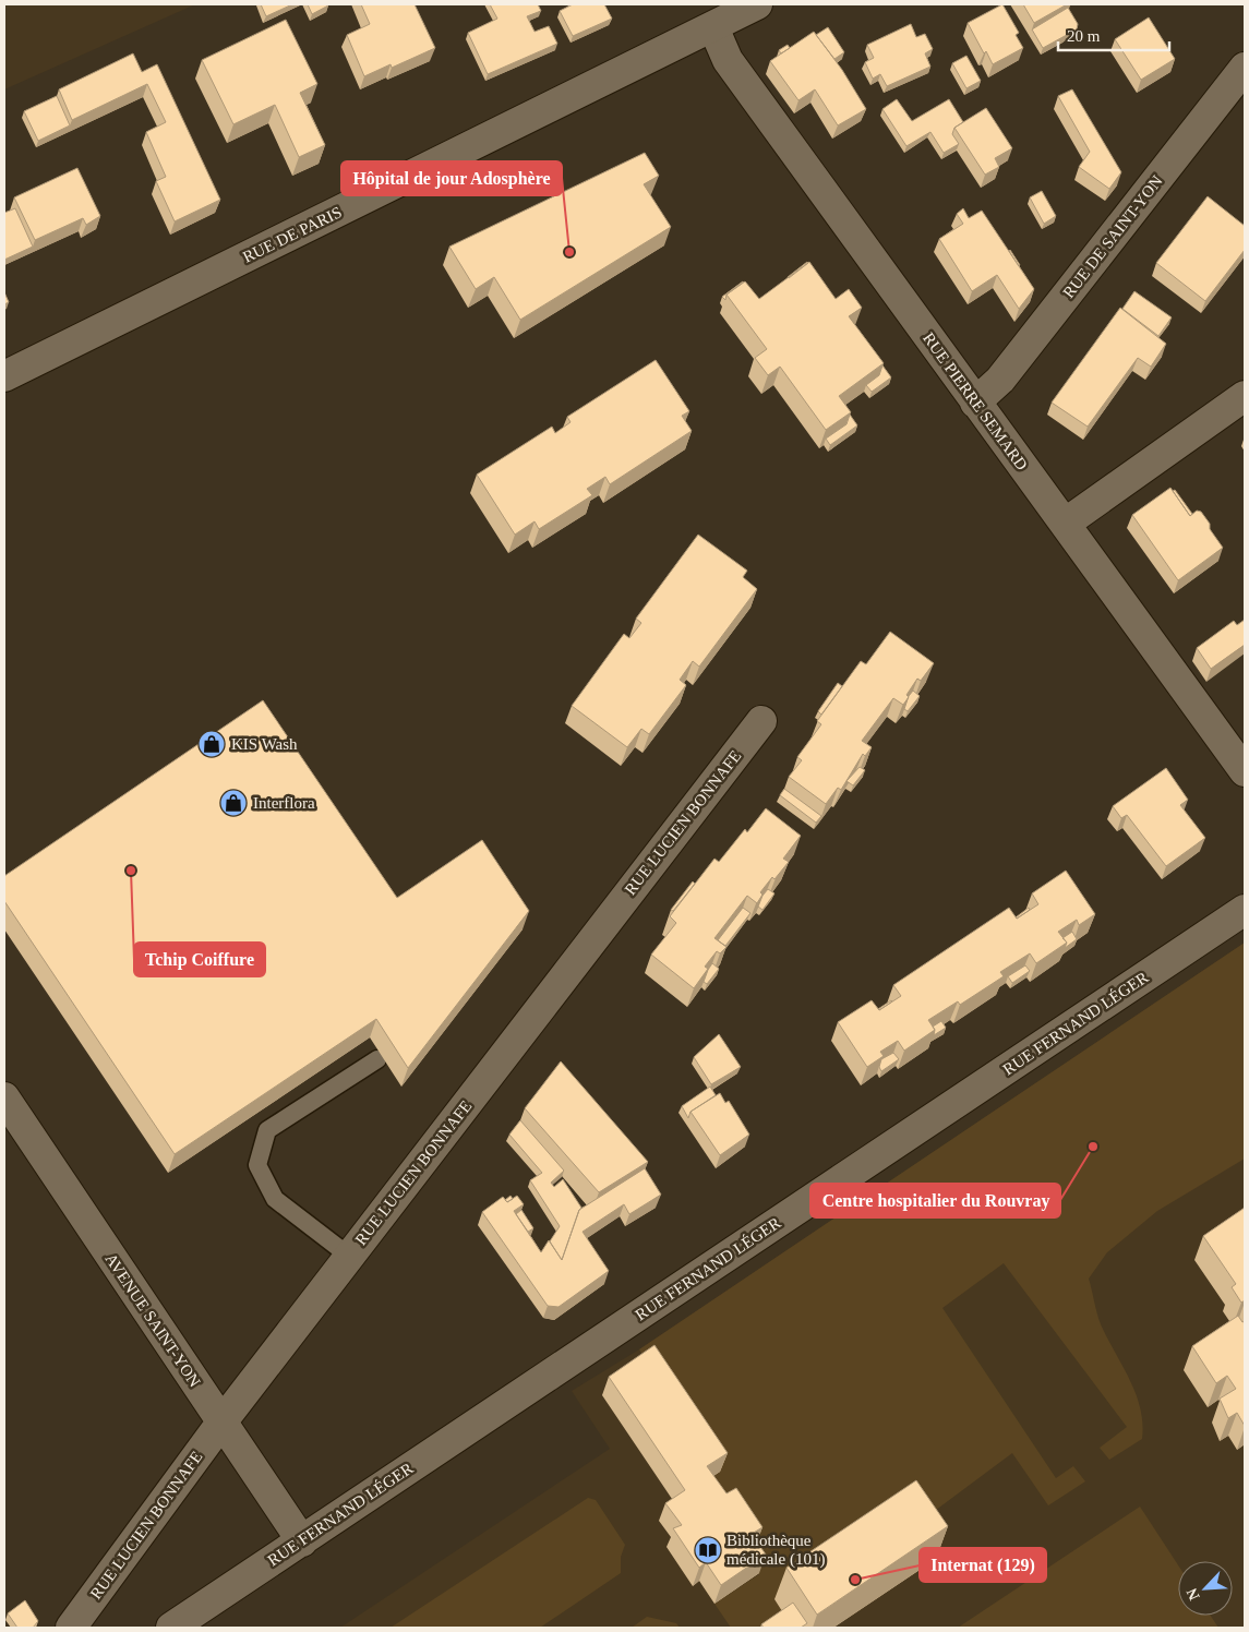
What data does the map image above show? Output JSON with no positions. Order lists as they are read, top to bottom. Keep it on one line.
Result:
{"streets":{"street":["RUE DE PARIS","RUE DE SAINT-YON","RUE PIERRE SEMARD","RUE LUCIEN BONNAFE","RUE FERNAND LÉGER","AVENUE SAINT-YON"]},"crossings":[["RUE DE PARIS","RUE PIERRE SEMARD"],["RUE DE SAINT-YON","RUE PIERRE SEMARD"],["RUE LUCIEN BONNAFE","AVENUE SAINT-YON"],["RUE FERNAND LÉGER","AVENUE SAINT-YON"]],"places":{"other":["Hôpital de jour Adosphère","Tchip Coiffure","Centre hospitalier du Rouvray","Internat (129)"],"shop":["KIS Wash","Interflora"],"library":["Bibliothèque médicale (101)"]},"scale_bar":"20 m","north":"bottom left"}
